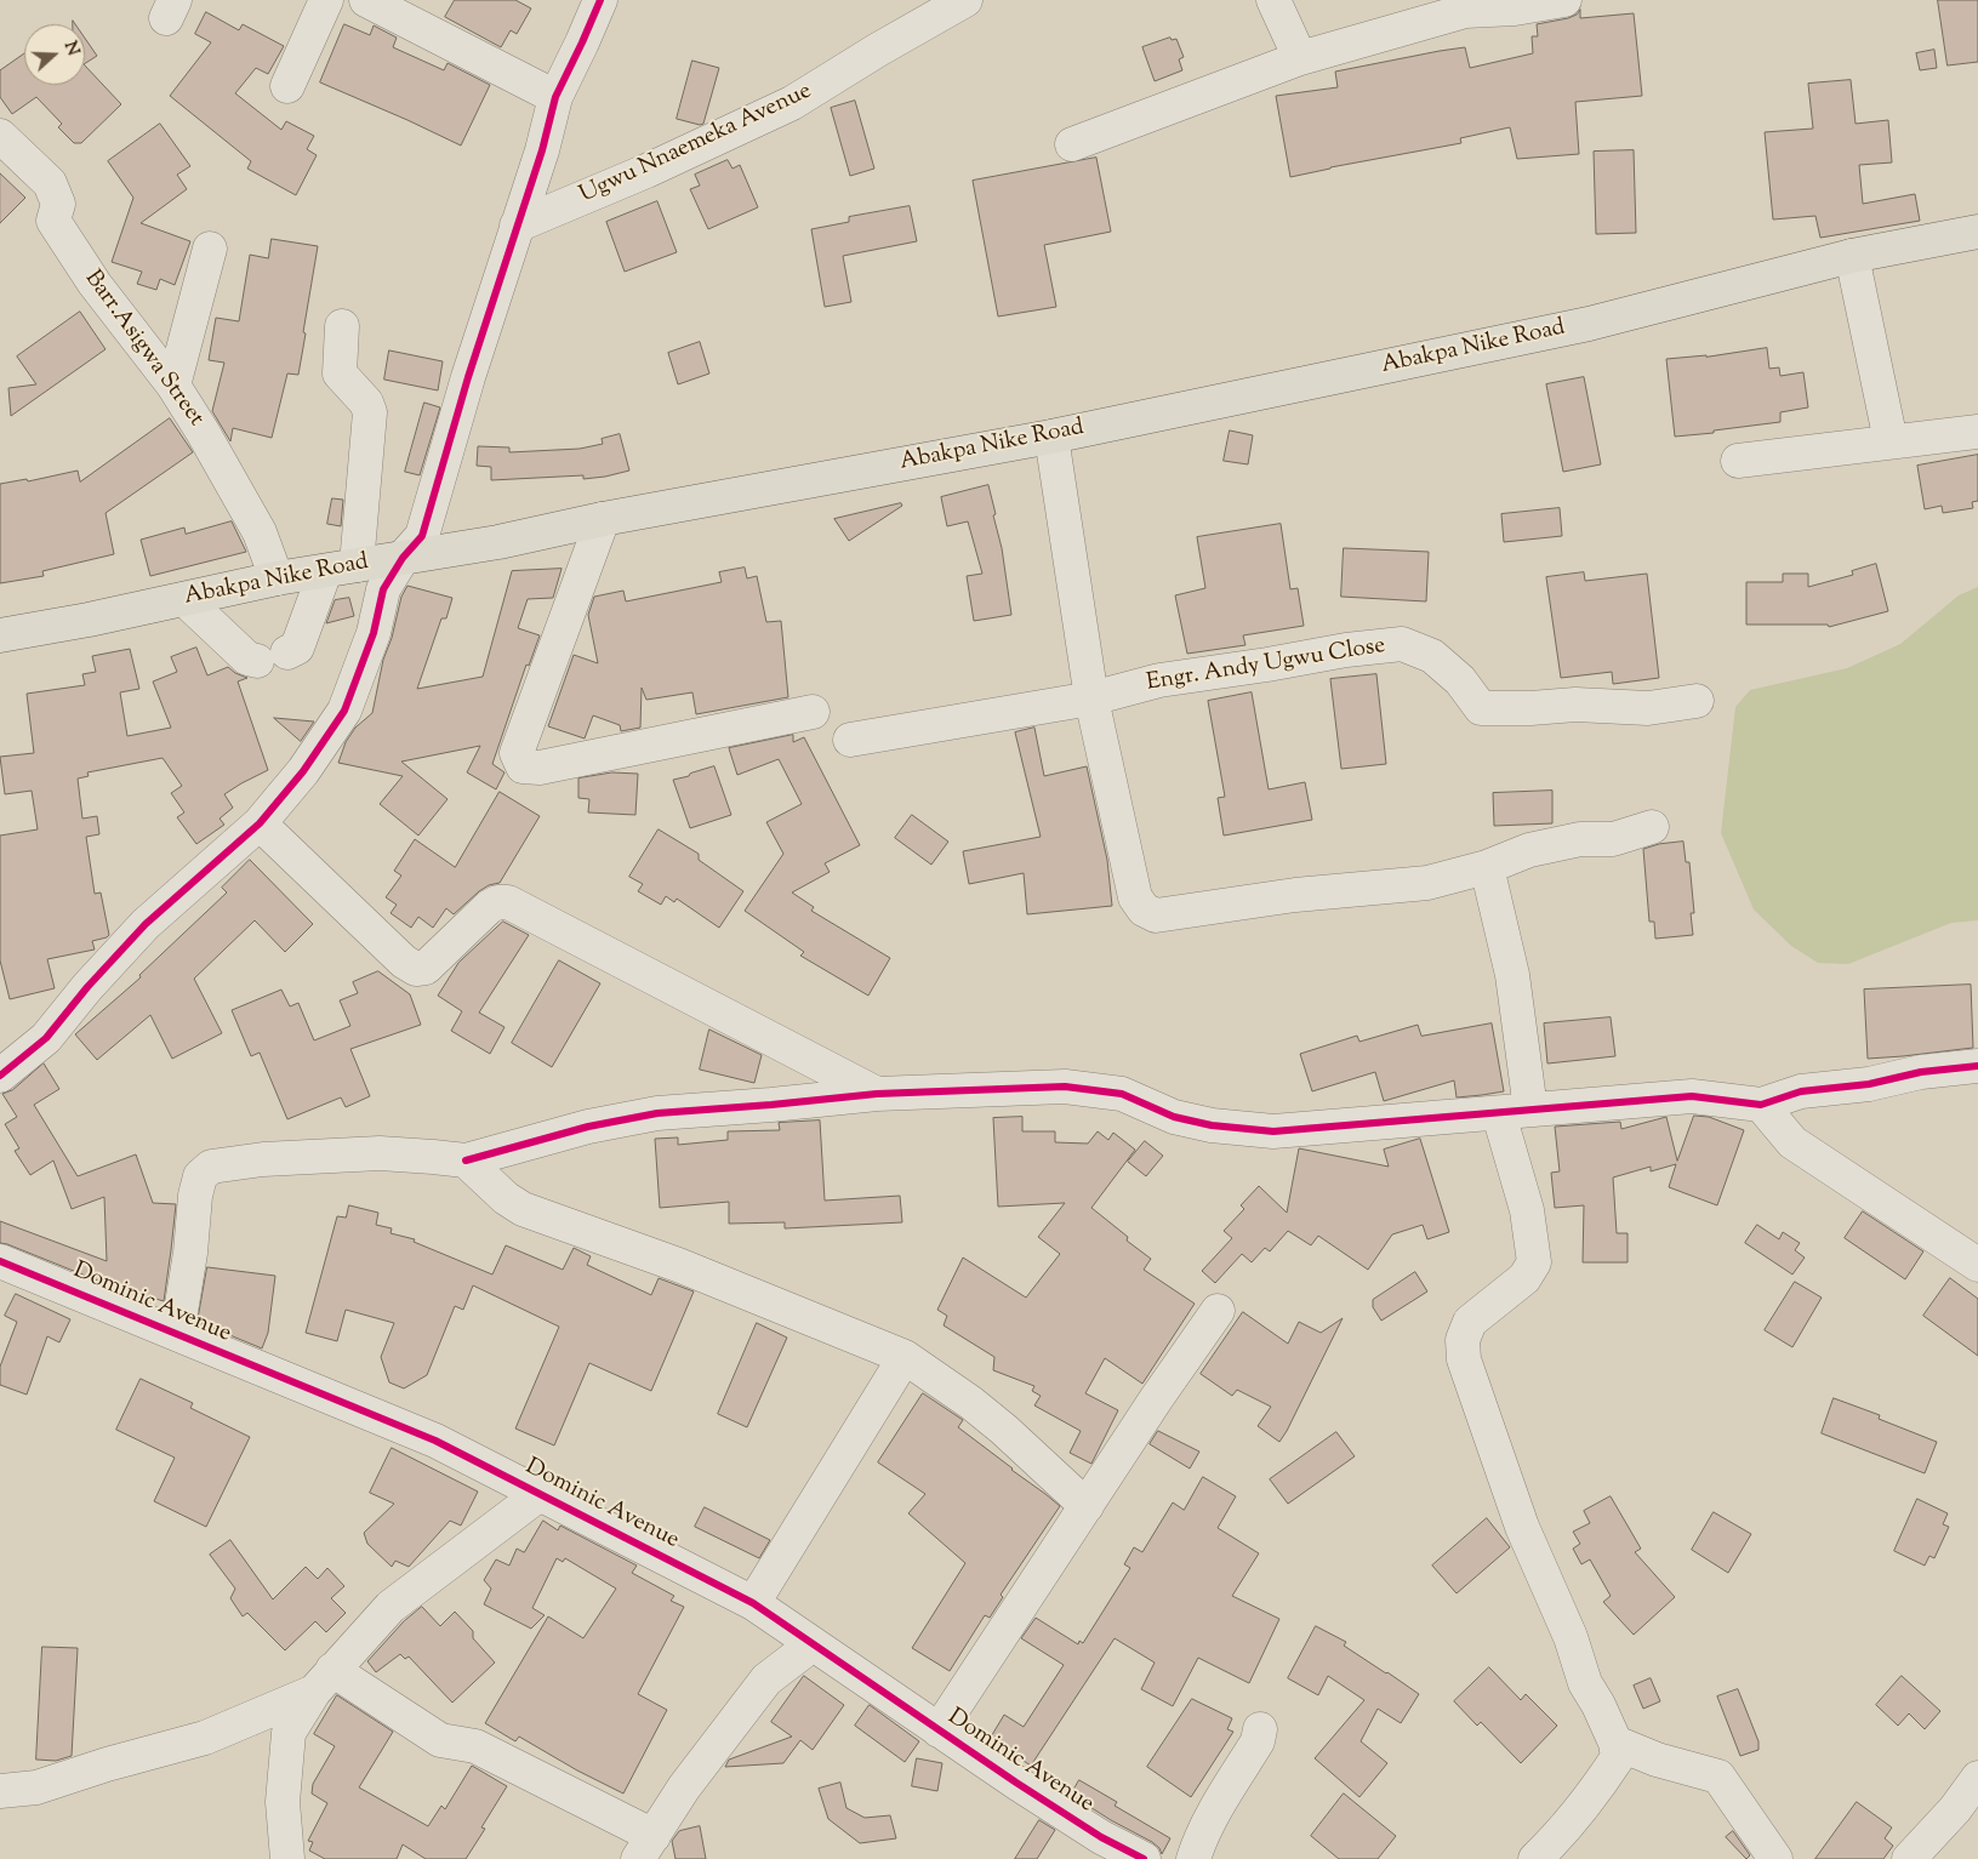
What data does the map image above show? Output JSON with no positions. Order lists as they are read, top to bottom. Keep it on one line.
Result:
{"streets":{"main road":["Abakpa Nike Road"],"street":["Ugwu Nnaemeka Avenue","Barr.Asigwa Street","Engr. Andy Ugwu Close","Dominic Avenue"]},"crossings":[["Abakpa Nike Road","Barr.Asigwa Street"]],"north":"right"}
